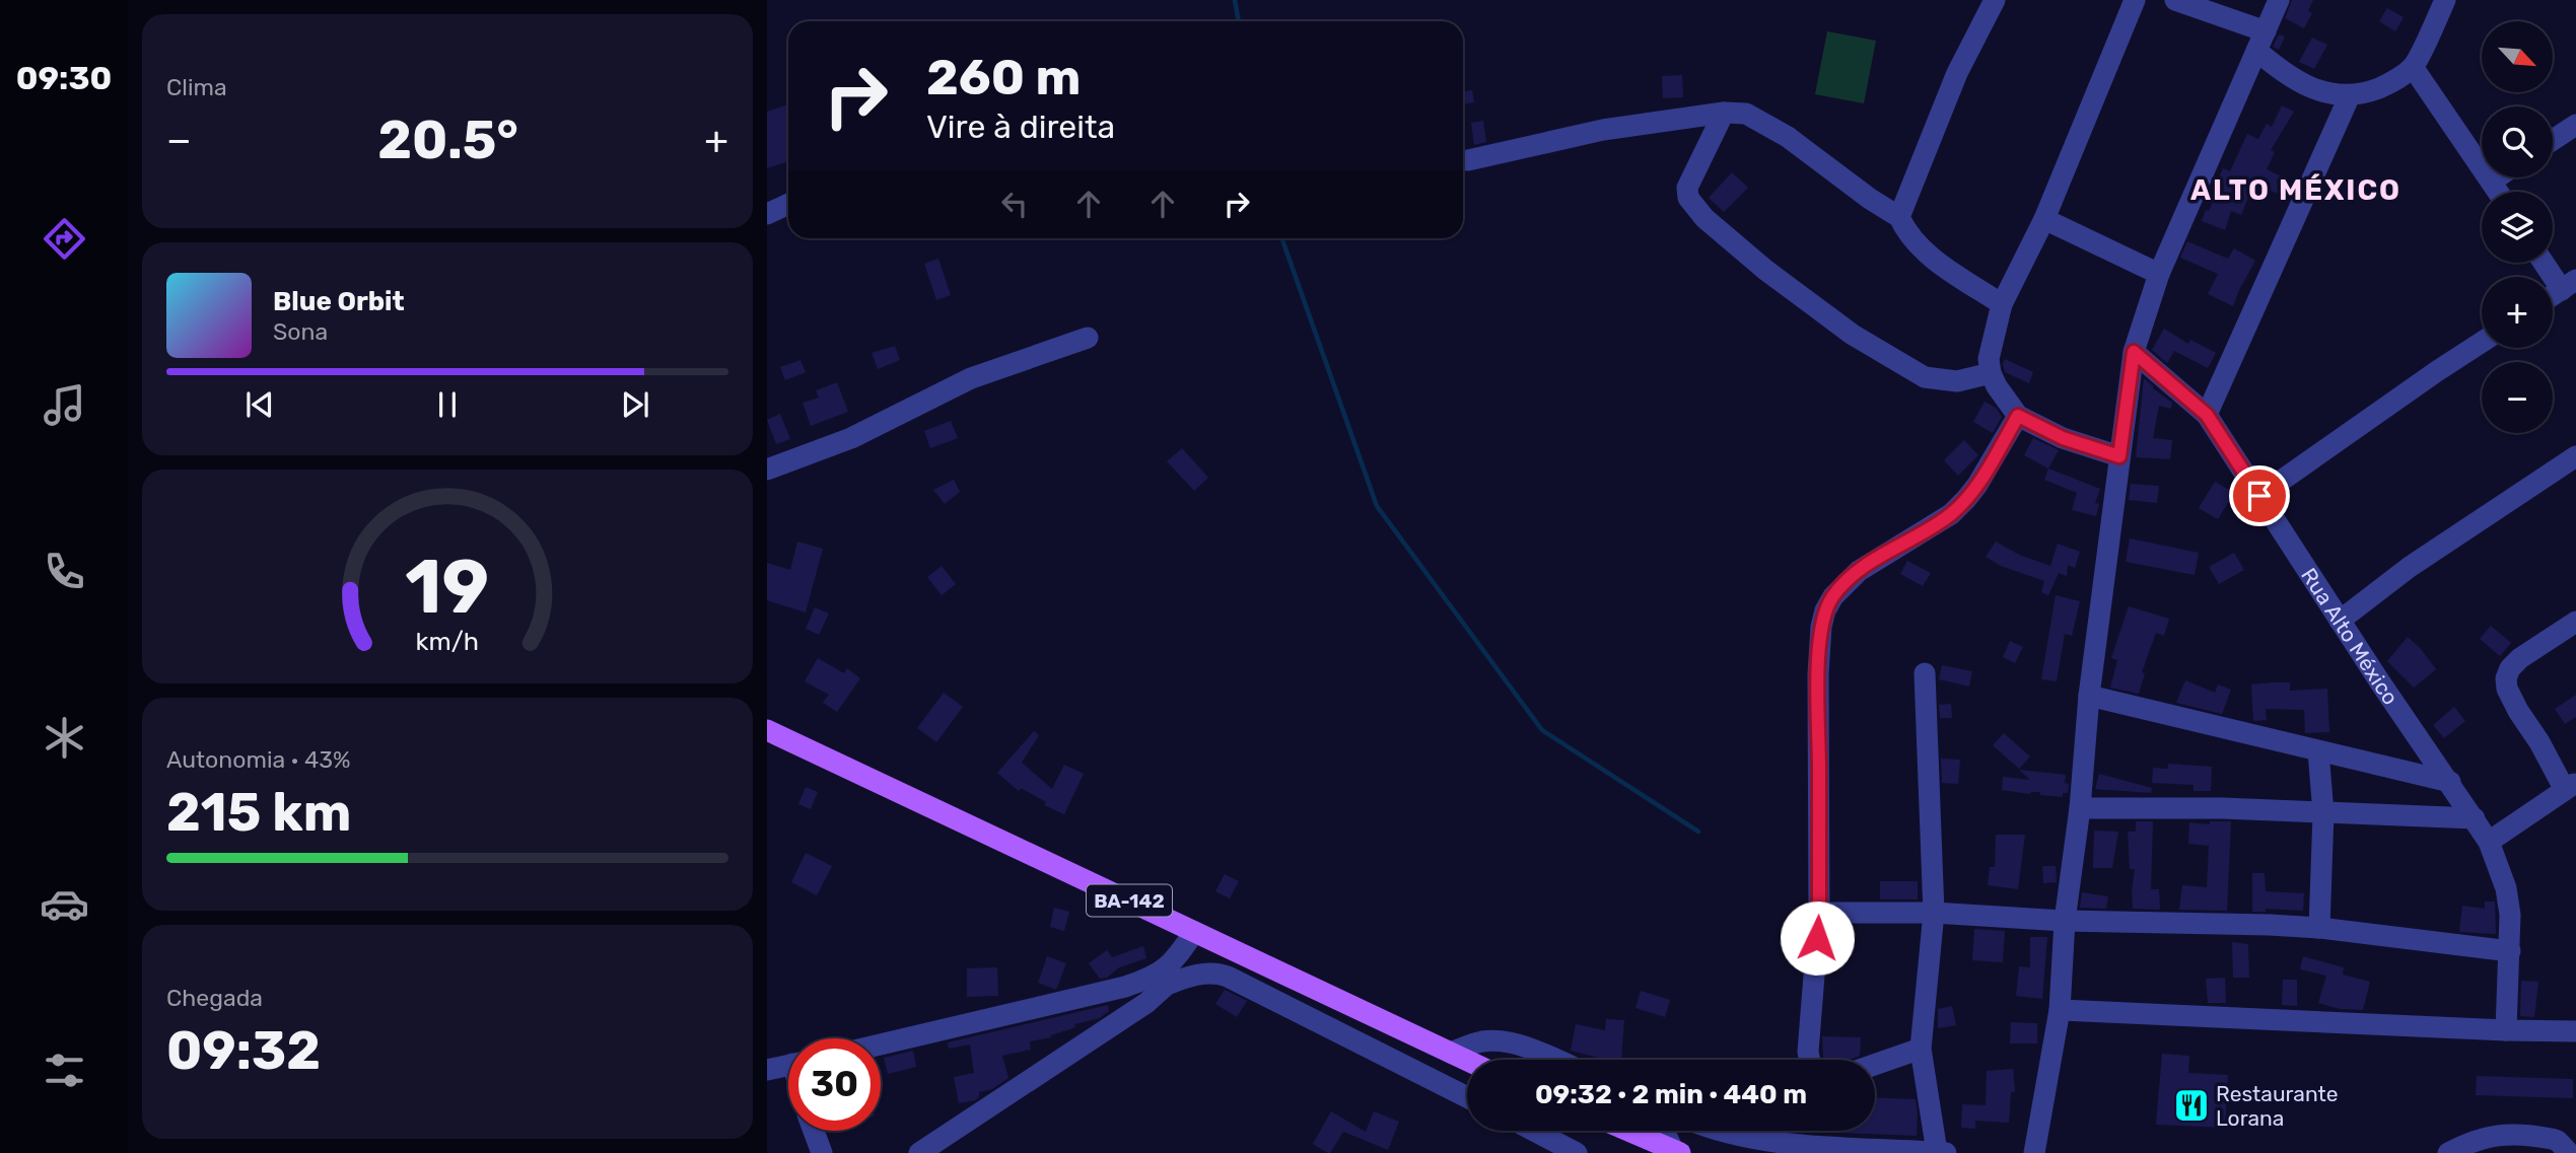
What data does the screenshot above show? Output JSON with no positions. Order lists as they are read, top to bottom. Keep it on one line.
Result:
{"streets":{"main road":["BA-142"],"street":["Rua Alto México"]},"districts":["ALTO MÉXICO"],"places":{"restaurant":["Restaurante Lorana"]},"north":"bottom right","page":{"tabs":"09:30","tile":["Clima",["Autonomia · 43%","215 km"],["Chegada","09:32"]],"map_buttons":["+","−"],"turn":["260 m","Vire à direita"],"heat":["−","20.5°","+"],"song":["Blue Orbit","Sona"],"limit":"30","trip":"09:32 · 2 min · 440 m","gauge":["19","km/h"]}}
